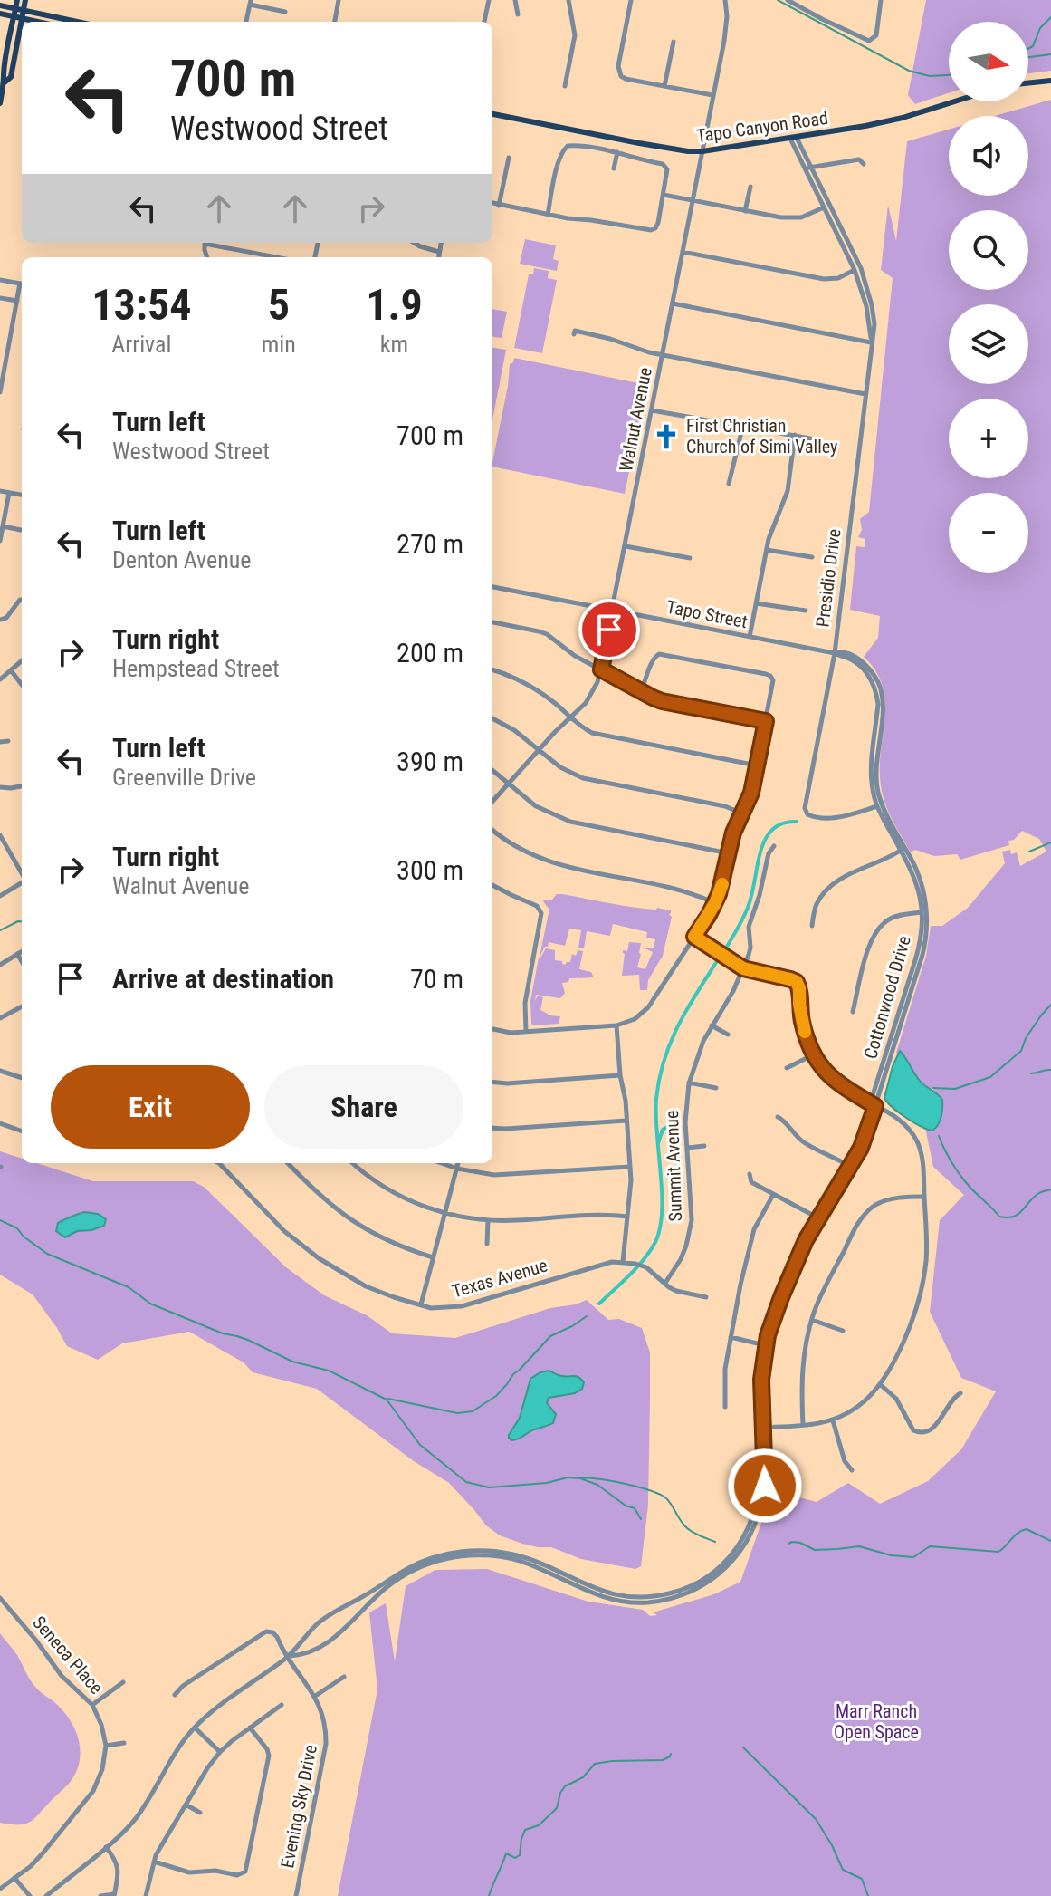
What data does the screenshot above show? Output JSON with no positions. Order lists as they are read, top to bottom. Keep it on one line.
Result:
{"streets":{"main road":["Tapo Canyon Road"],"street":["Walnut Avenue","Presidio Drive","Tapo Street","Cottonwood Drive","Summit Avenue","Texas Avenue","Seneca Place","Evening Sky Drive"]},"crossings":[["Tapo Canyon Road","Walnut Avenue"],["Tapo Canyon Road","Presidio Drive"],["Walnut Avenue","Tapo Street"],["Presidio Drive","Tapo Street"],["Presidio Drive","Cottonwood Drive"],["Tapo Street","Cottonwood Drive"],["Cottonwood Drive","Evening Sky Drive"]],"parks":["Marr Ranch Open Space"],"places":{"church":["First Christian Church of Simi Valley"]},"north":"right","page":{"map_buttons":["+","−"],"turn":["700 m","Westwood Street"],"eta":["13:54","Arrival","5","min","1.9","km"],"list":[{"name":"Turn left","note":"Westwood Street","value":"700 m"},{"name":"Turn left","note":"Denton Avenue","value":"270 m"},{"name":"Turn right","note":"Hempstead Street","value":"200 m"},{"name":"Turn left","note":"Greenville Drive","value":"390 m"},{"name":"Turn right","note":"Walnut Avenue","value":"300 m"},{"name":"Arrive at destination","value":"70 m"}],"buttons":["Exit","Share"]}}
